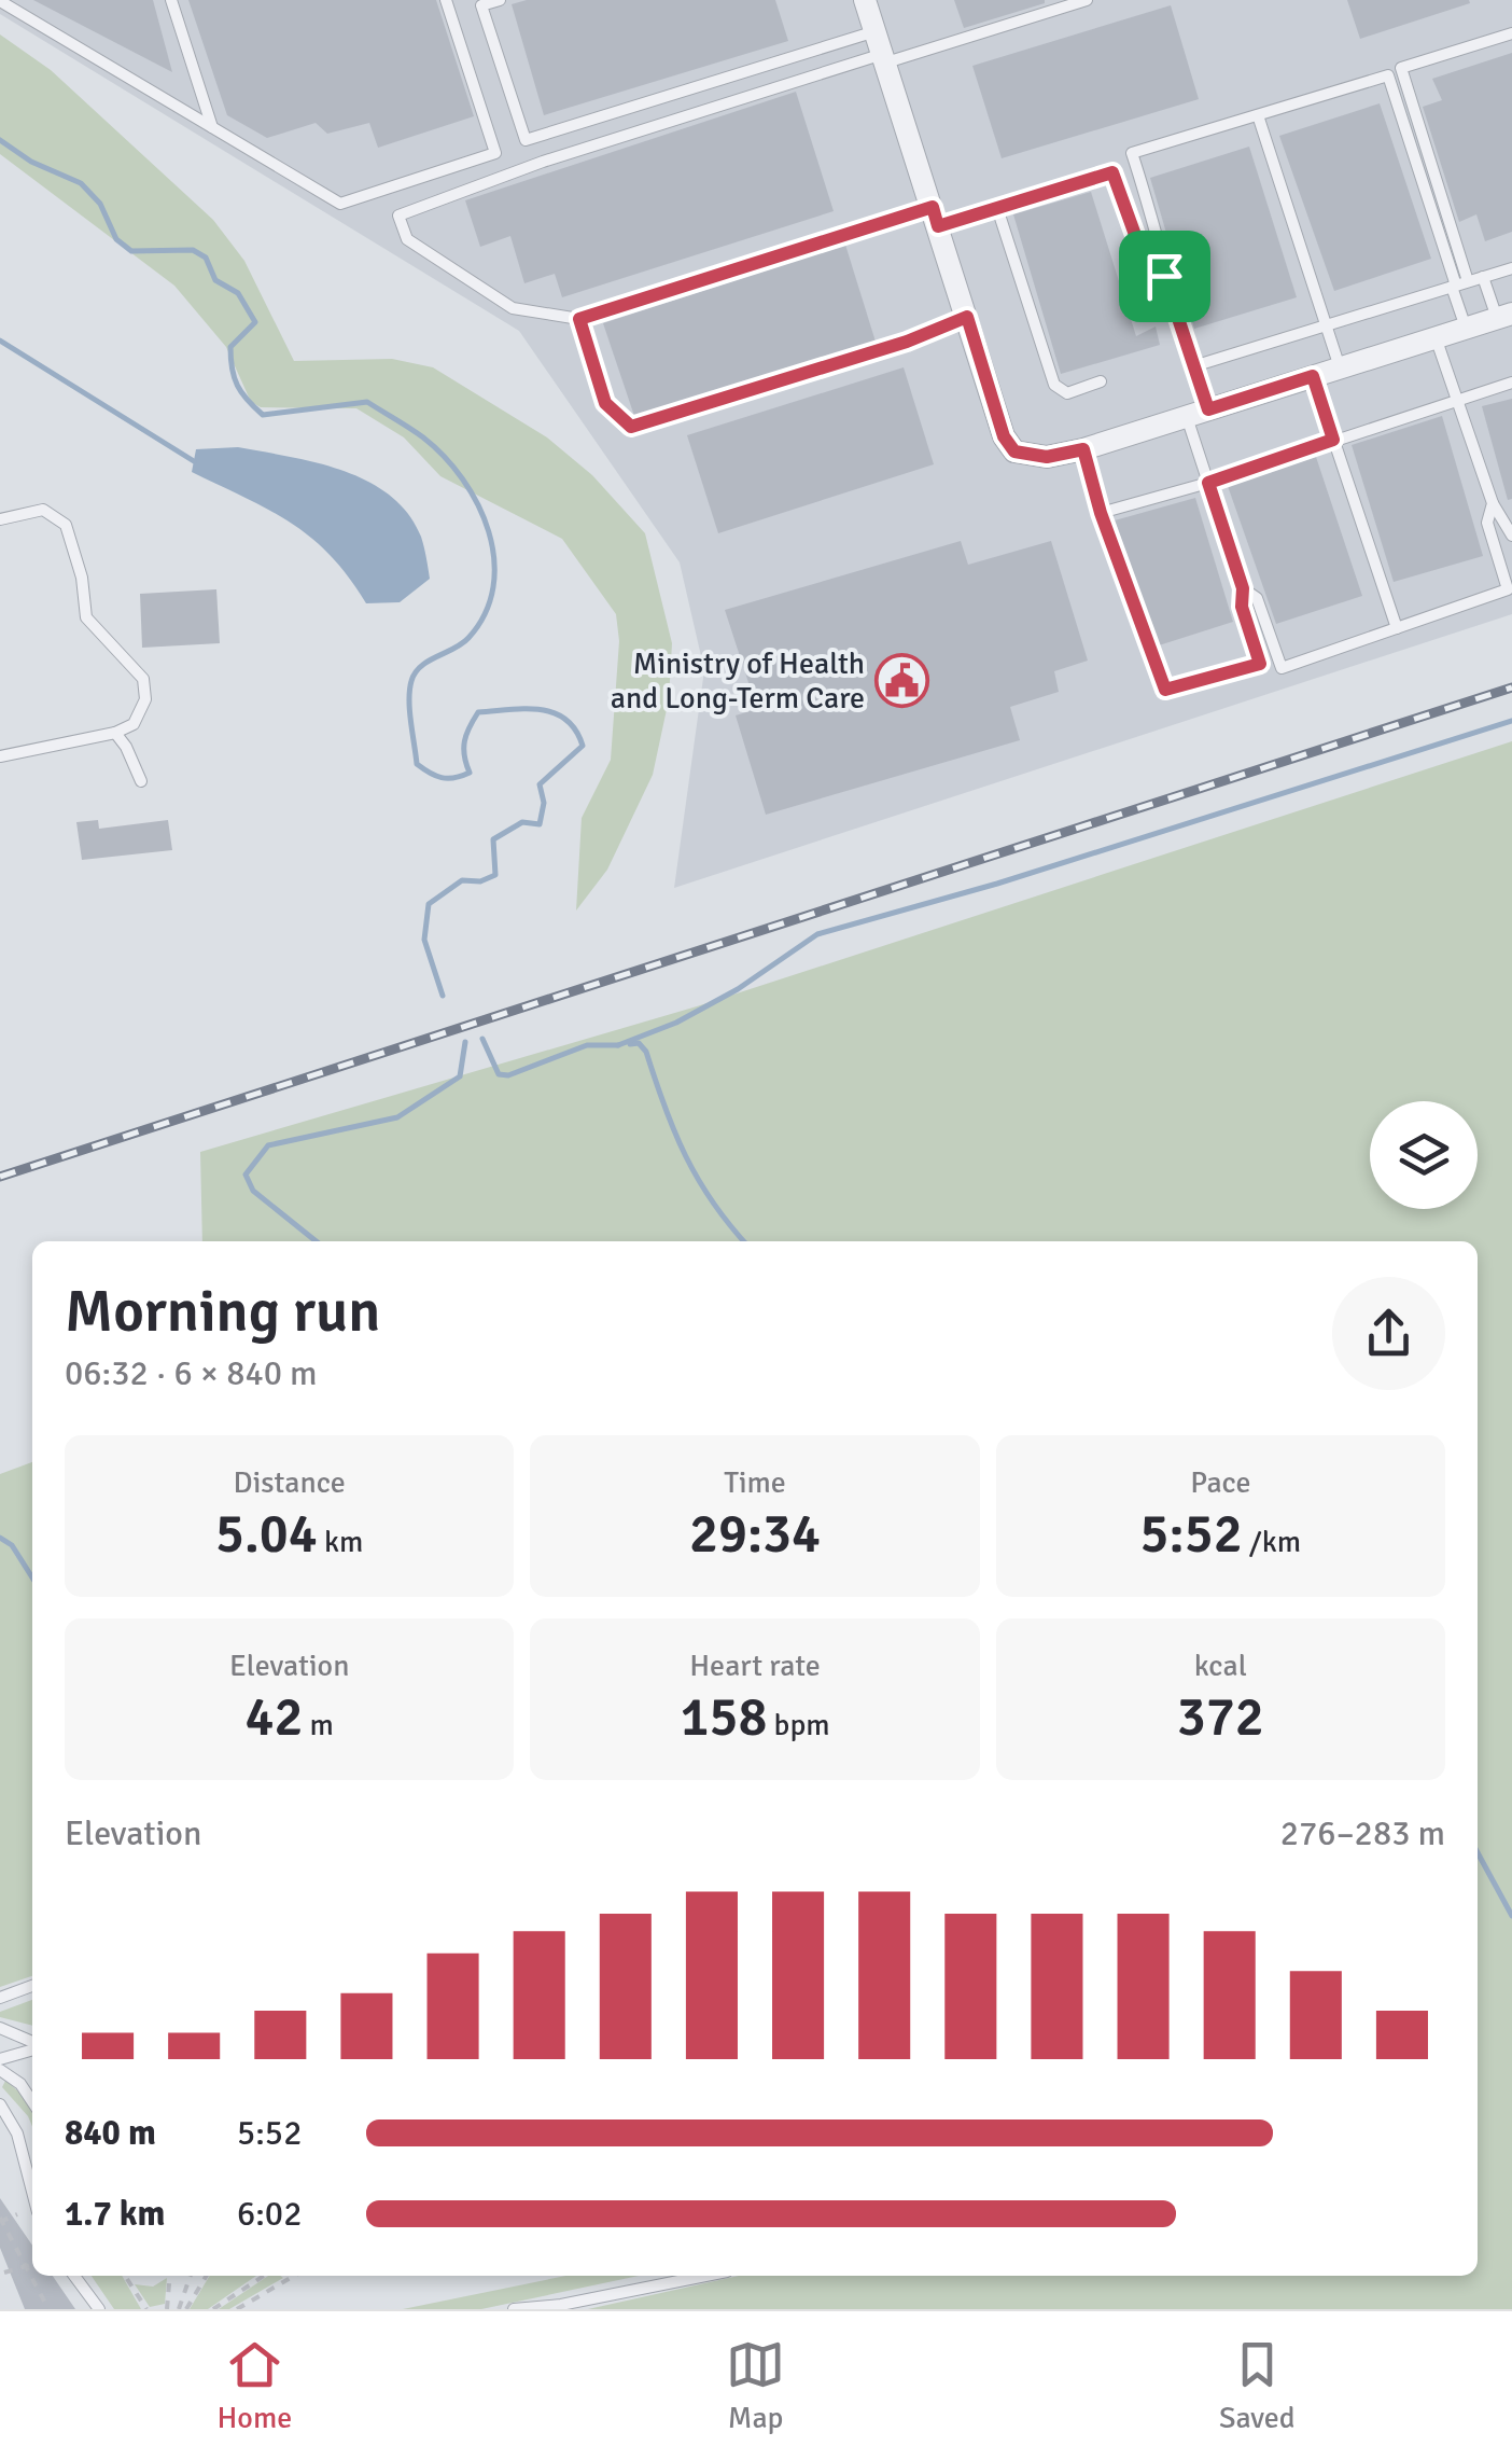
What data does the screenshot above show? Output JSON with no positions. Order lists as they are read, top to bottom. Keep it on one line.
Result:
{"places":{"public building":["Ministry of Health and Long-Term Care"]},"page":{"heading":["Morning run","06:32 · 6 × 840 m"],"stats":[["Distance","5.04 km"],["Time","29:34"],["Pace","5:52 /km"],["Elevation","42 m"],["Heart rate","158 bpm"],["kcal","372"]],"chart":["Elevation","276–283 m"],"list":[{"name":"840 m","note":"5:52"},{"name":"1.7 km","note":"6:02"}],"tabs":["Home","Map","Saved"]}}
